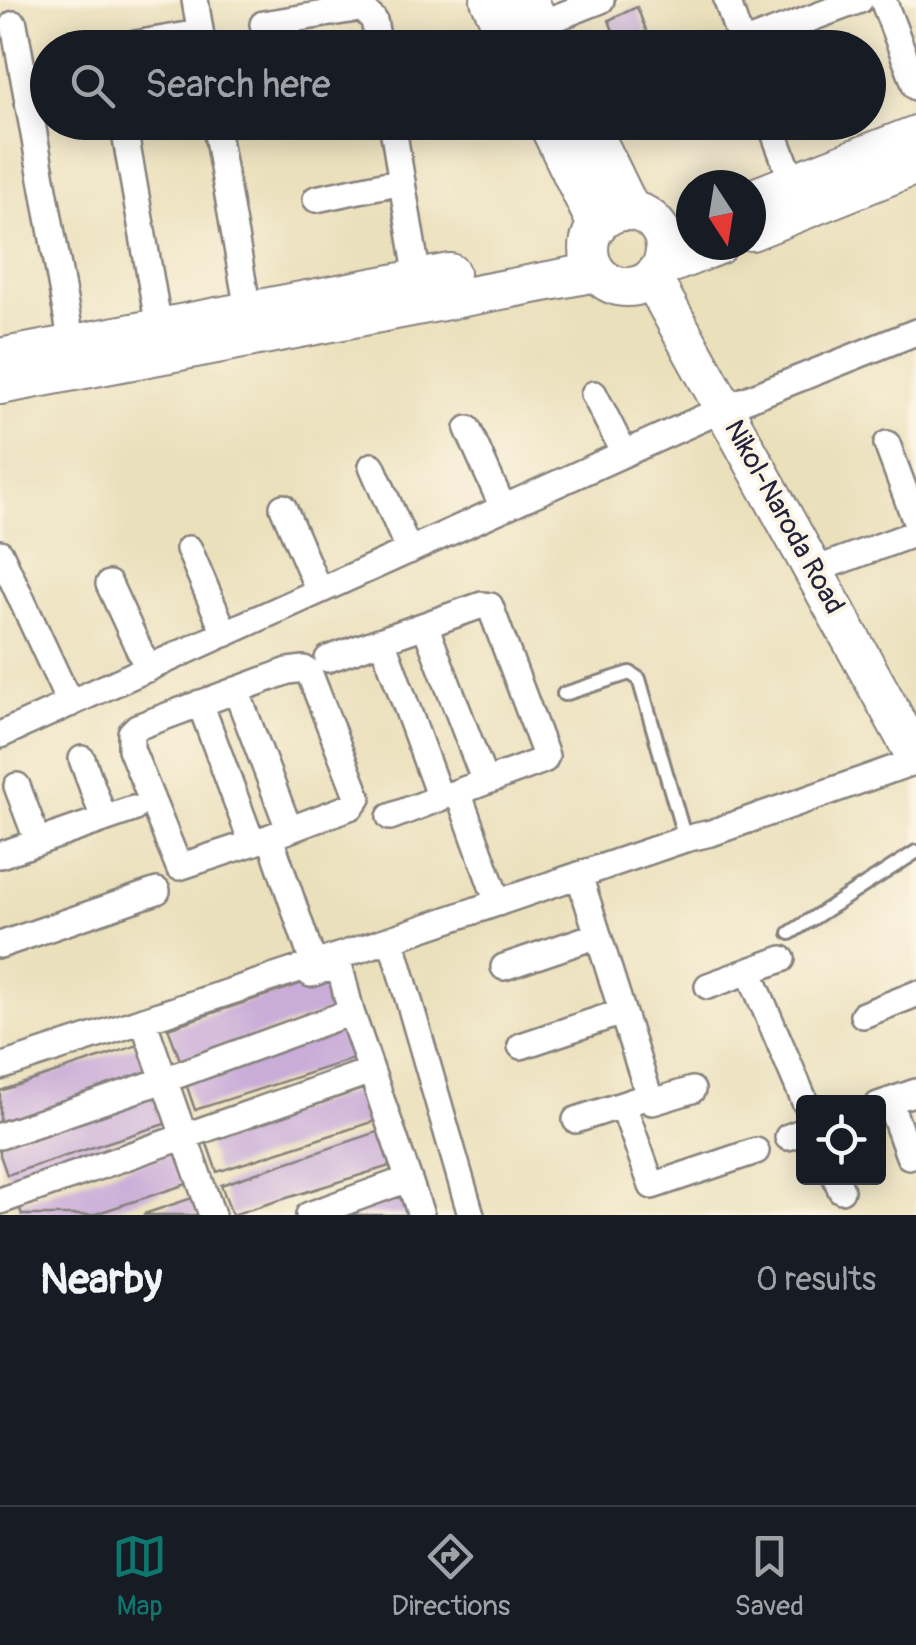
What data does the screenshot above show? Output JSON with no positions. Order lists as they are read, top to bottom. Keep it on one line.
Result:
{"streets":{"street":["Nikol-Naroda Road"]},"north":"bottom","page":{"search":"Search here","heading":["Nearby","0 results"],"nav":["Map","Directions","Saved"]}}
